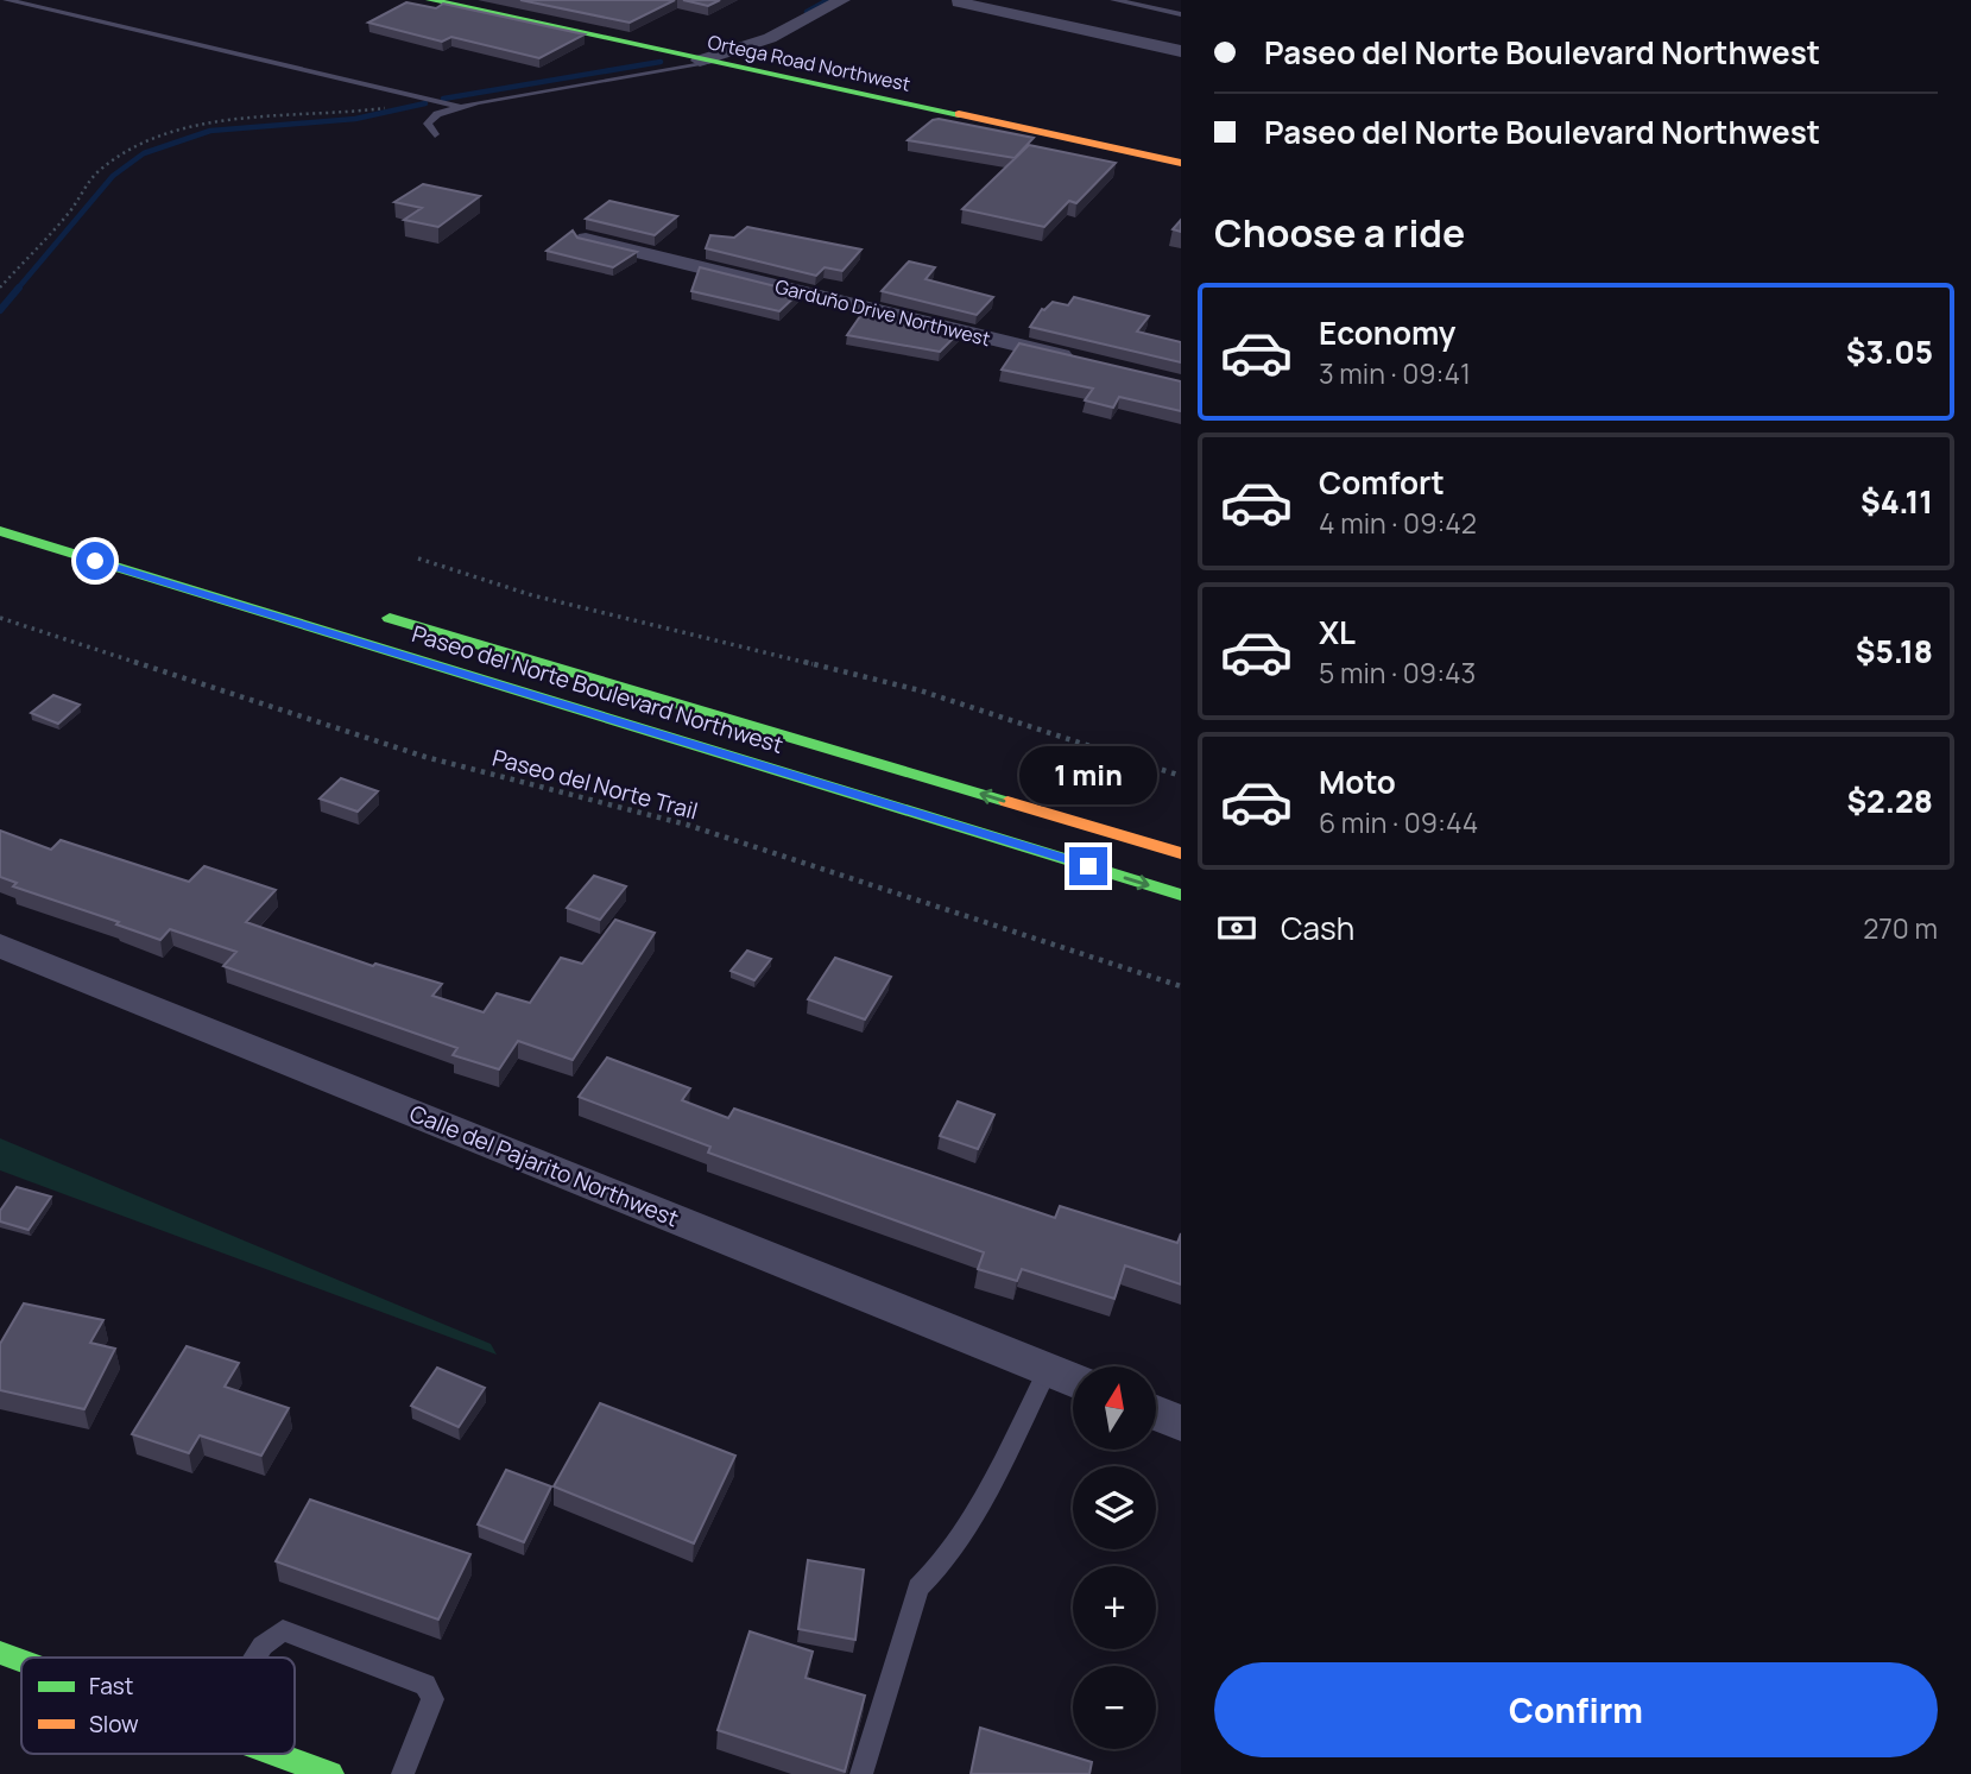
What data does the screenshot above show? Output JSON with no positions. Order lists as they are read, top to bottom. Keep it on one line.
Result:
{"streets":{"main road":["Ortega Road Northwest","Paseo del Norte Boulevard Northwest"],"street":["Garduño Drive Northwest","Calle del Pajarito Northwest"],"path":["Paseo del Norte Trail"]},"legend":["Fast","Slow"],"north":"top","page":{"banner":["Paseo del Norte Boulevard Northwest","Paseo del Norte Boulevard Northwest"],"heading":"Choose a ride","list":[{"name":"Economy","note":"3 min · 09:41","value":"$3.05"},{"name":"Comfort","note":"4 min · 09:42","value":"$4.11"},{"name":"XL","note":"5 min · 09:43","value":"$5.18"},{"name":"Moto","note":"6 min · 09:44","value":"$2.28"}],"bubble":"1 min","pay":["Cash","270 m"],"map_buttons":["+","−"],"buttons":"Confirm"}}
